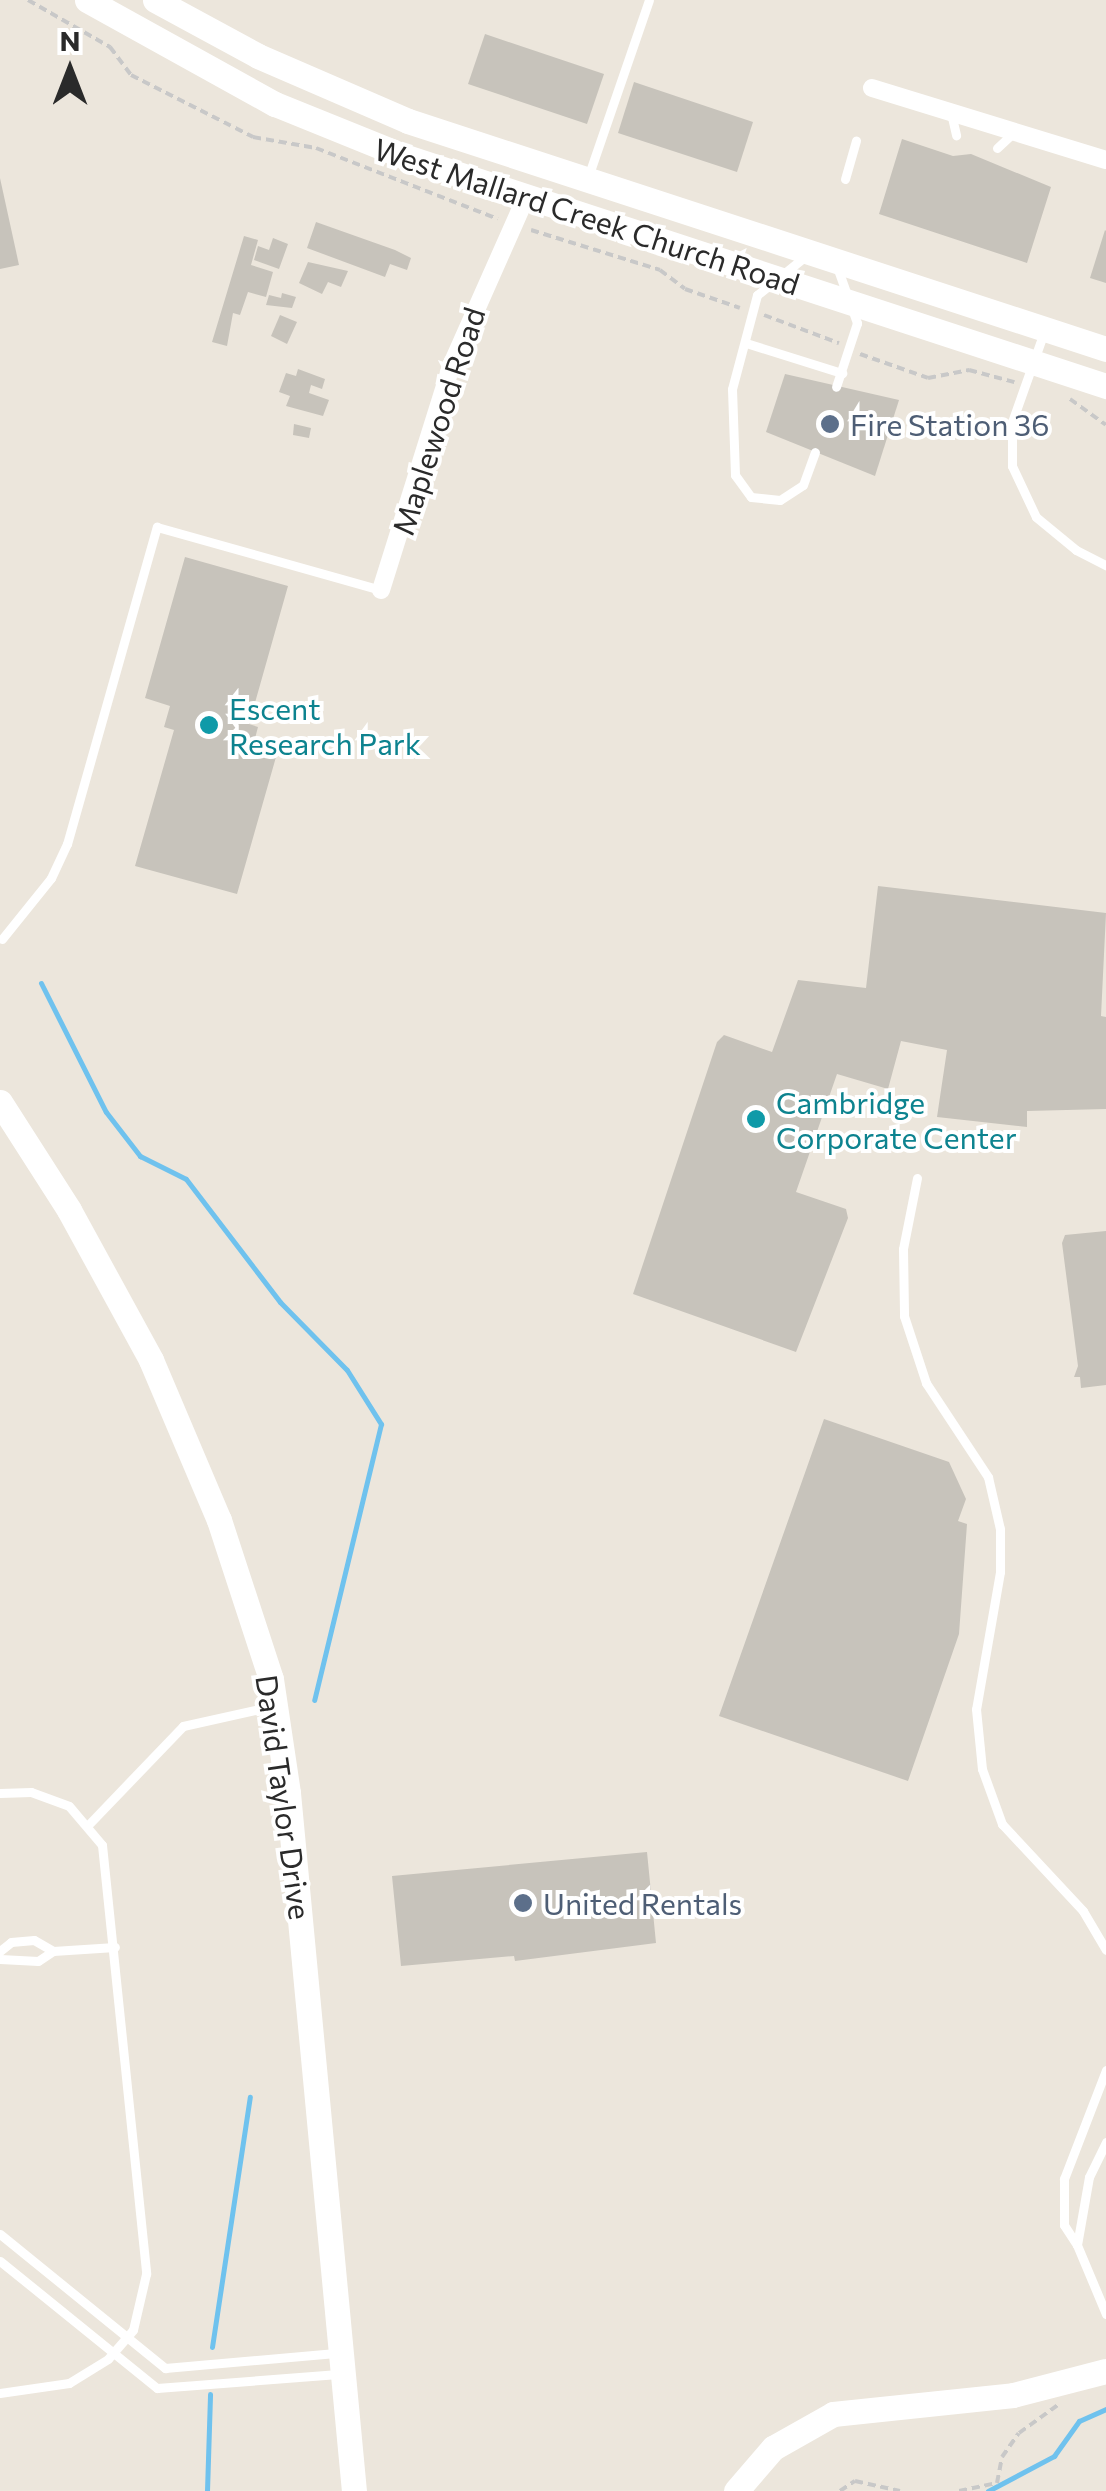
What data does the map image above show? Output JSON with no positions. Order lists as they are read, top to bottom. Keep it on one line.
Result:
{"streets":{"main road":["West Mallard Creek Church Road","David Taylor Drive"],"street":["Maplewood Road"]},"crossings":[["West Mallard Creek Church Road","Maplewood Road"]],"places":["Fire Station 36","Escent Research Park","Cambridge Corporate Center","United Rentals"],"north":"top"}
